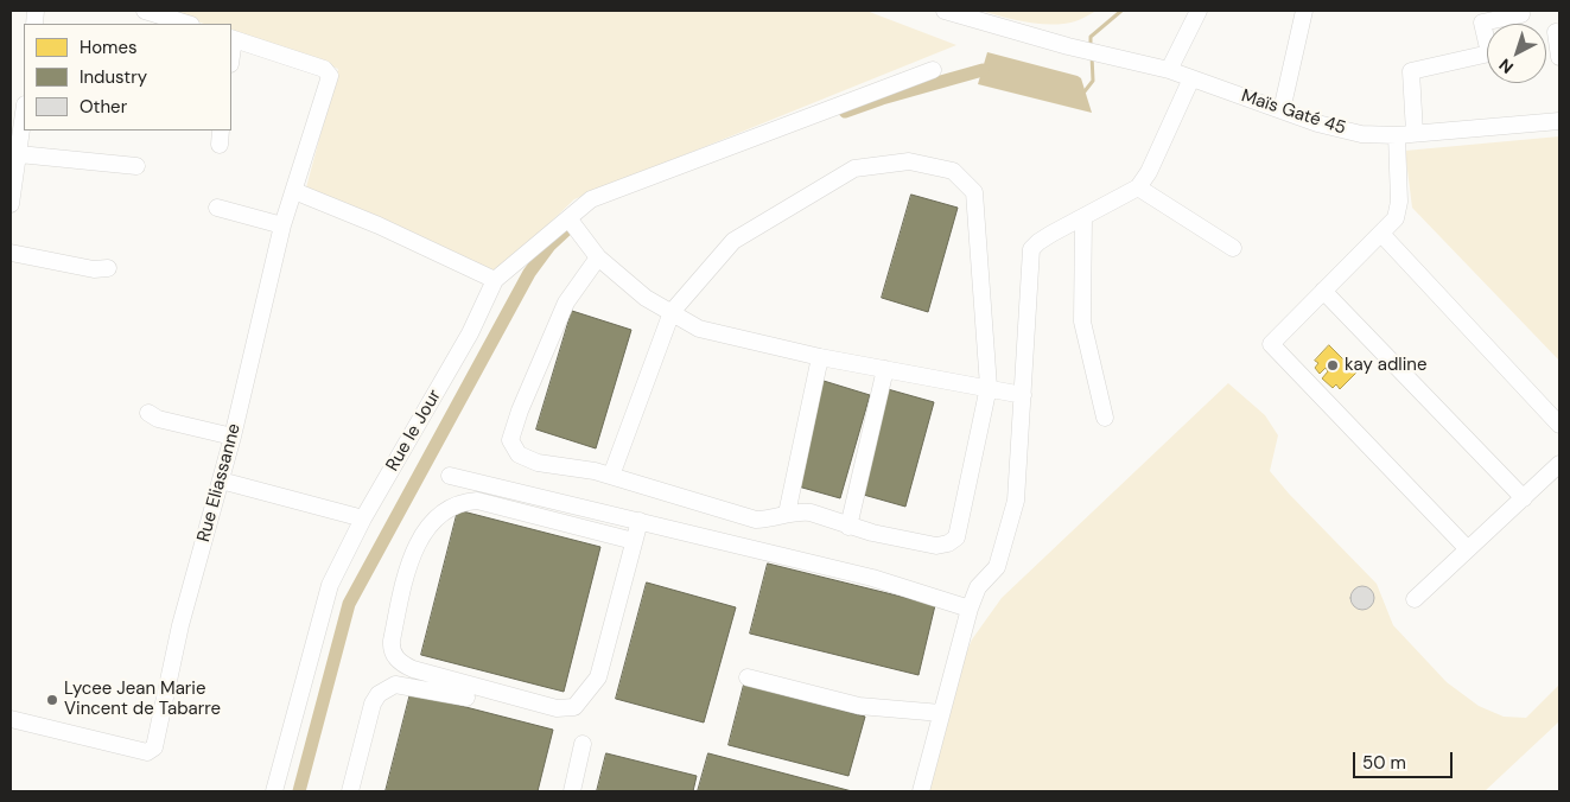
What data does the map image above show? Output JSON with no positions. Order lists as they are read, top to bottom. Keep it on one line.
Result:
{"streets":{"street":["Maïs Gaté 45","Rue le Jour","Rue Eliassanne"]},"places":["kay adline","Lycee Jean Marie Vincent de Tabarre"],"legend":["Homes","Industry","Other"],"scale_bar":"50 m","north":"bottom left"}
